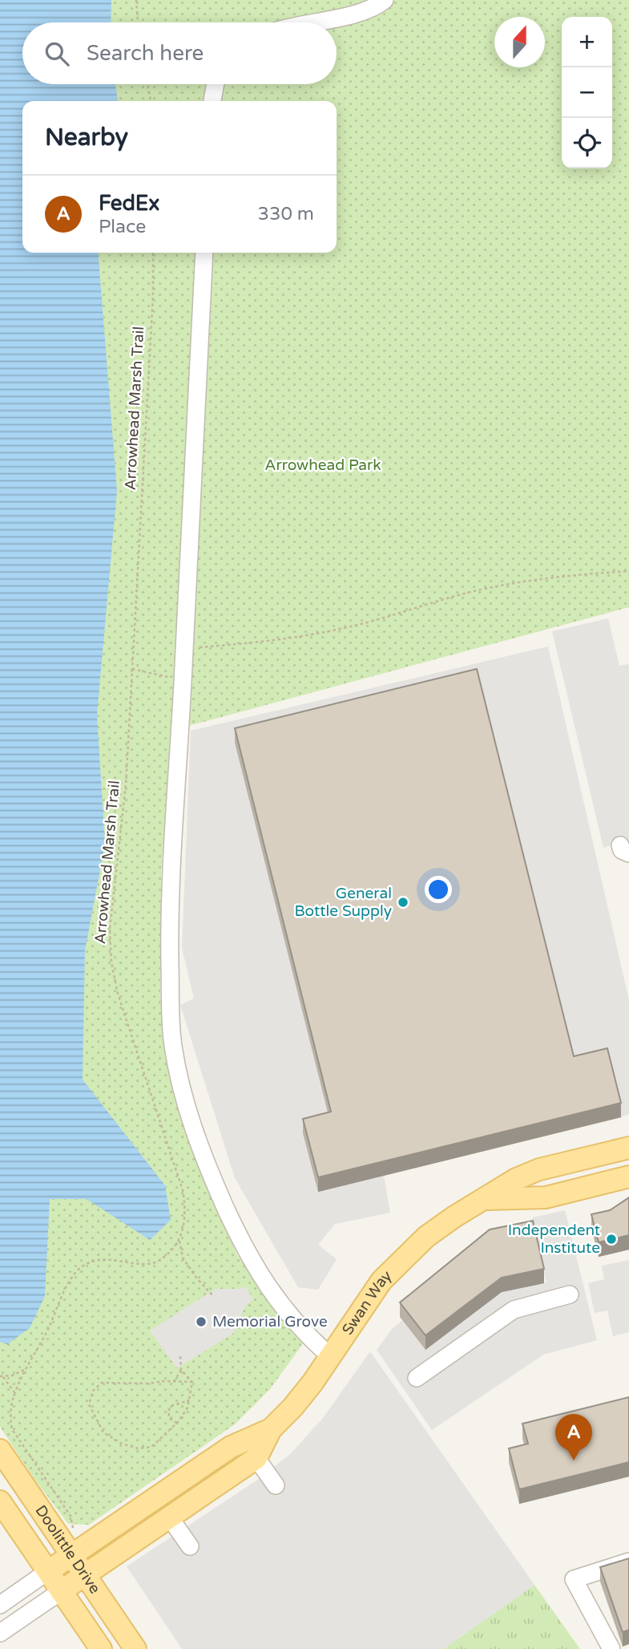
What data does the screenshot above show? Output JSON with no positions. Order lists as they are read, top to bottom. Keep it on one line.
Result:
{"streets":{"main road":["Swan Way","Doolittle Drive"],"path":["Arrowhead Marsh Trail"]},"crossings":[["Swan Way","Doolittle Drive"]],"parks":["Arrowhead Park"],"places":["General Bottle Supply","Independent Institute","Memorial Grove"],"north":"top","page":{"map_buttons":["+","−"],"search":"Search here","heading":"Nearby","list":[{"mark":"A","name":"FedEx","note":"Place","value":"330 m"}],"pins":"A"}}
